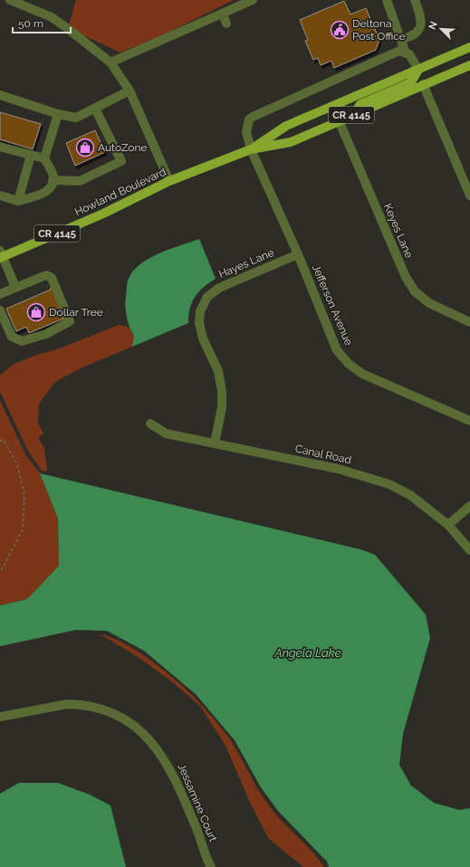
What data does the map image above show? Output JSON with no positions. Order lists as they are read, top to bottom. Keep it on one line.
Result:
{"streets":{"main road":["CR 4145","Howland Boulevard"],"street":["Keyes Lane","Hayes Lane","Jefferson Avenue","Canal Road","Jessamine Court"]},"crossings":[["Howland Boulevard","Keyes Lane"],["Howland Boulevard","Jefferson Avenue"],["Hayes Lane","Jefferson Avenue"],["Hayes Lane","Canal Road"]],"water":["Angela Lake"],"places":{"public building":["Deltona Post Office"],"shop":["AutoZone","Dollar Tree"]},"scale_bar":"50 m","north":"top left"}
